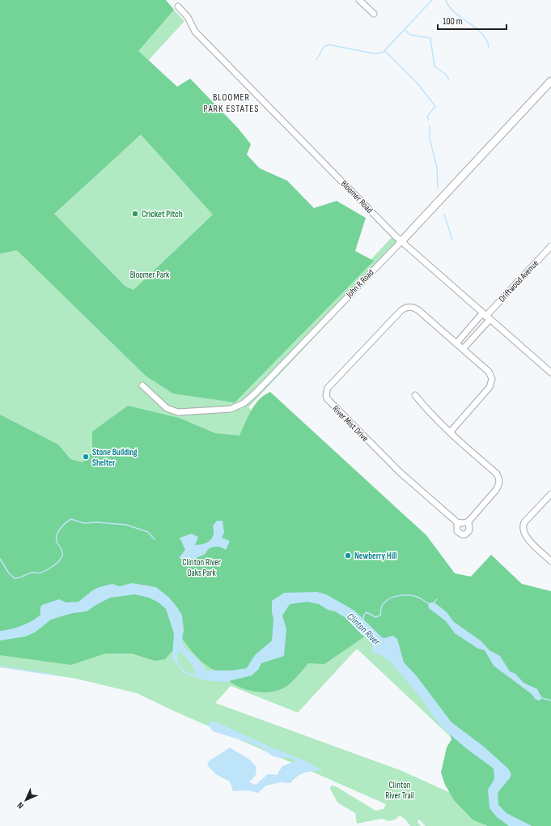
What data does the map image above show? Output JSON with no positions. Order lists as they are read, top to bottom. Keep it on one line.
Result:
{"streets":{"street":["Bloomer Road","Driftwood Avenue","John R Road","River Mist Drive"]},"crossings":[["Bloomer Road","Driftwood Avenue"],["Bloomer Road","John R Road"]],"districts":["BLOOMER PARK ESTATES"],"water":["Clinton River"],"parks":["Bloomer Park","Clinton River Oaks Park","Clinton River Trail"],"places":["Cricket Pitch","Stone Building Shelter","Newberry Hill"],"scale_bar":"100 m","north":"bottom left"}
